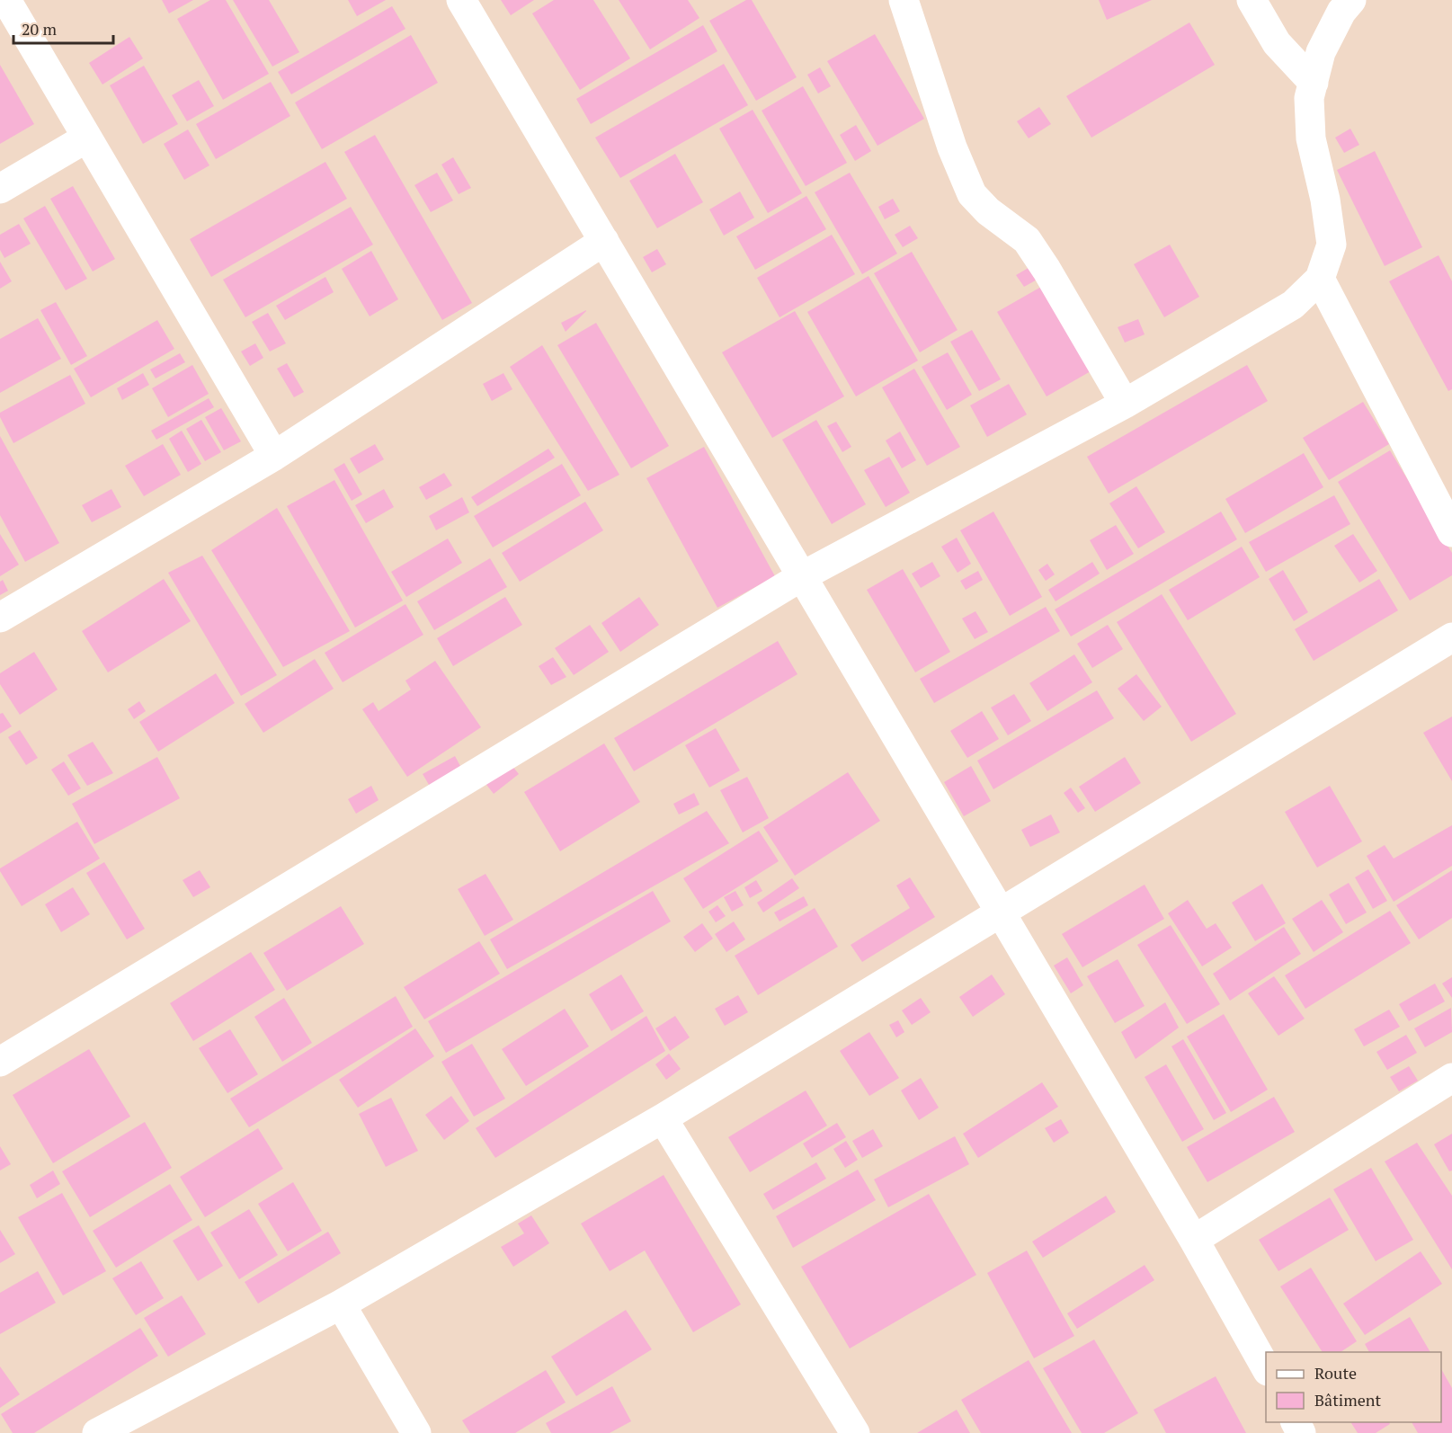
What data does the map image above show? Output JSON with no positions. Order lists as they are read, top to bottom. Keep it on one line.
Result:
{"legend":["Route","Bâtiment"],"scale_bar":"20 m"}
